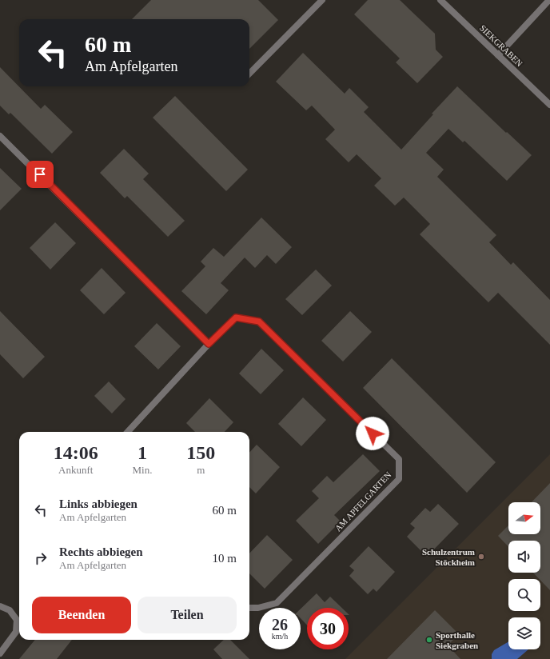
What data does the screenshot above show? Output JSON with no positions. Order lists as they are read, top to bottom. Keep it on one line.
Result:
{"streets":{"street":["SIEKGRABEN","AM APFELGARTEN"]},"places":["Schulzentrum Stöckheim","Sporthalle Siekgraben"],"north":"right","page":{"turn":["60 m","Am Apfelgarten"],"eta":["14:06","Ankunft","1","Min.","150","m"],"list":[{"name":"Links abbiegen","note":"Am Apfelgarten","value":"60 m"},{"name":"Rechts abbiegen","note":"Am Apfelgarten","value":"10 m"}],"buttons":["Beenden","Teilen"],"speed":"26 km/h","limit":"30"}}
